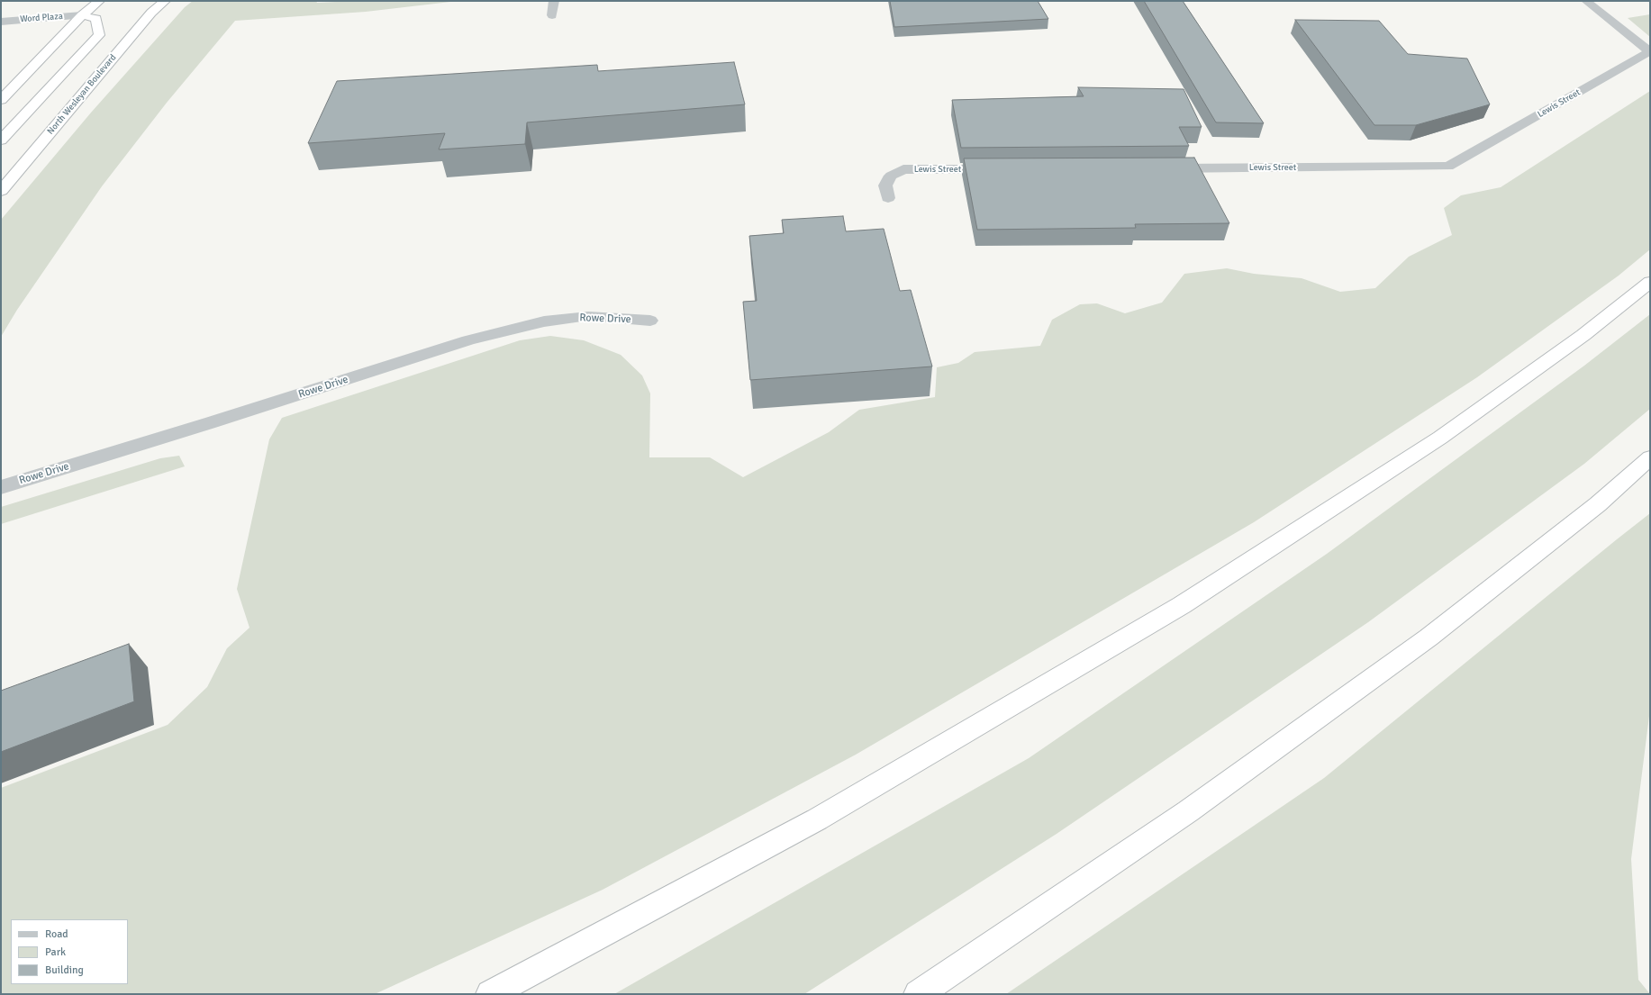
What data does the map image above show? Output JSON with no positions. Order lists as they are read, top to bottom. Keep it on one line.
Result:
{"streets":{"highway":["North Wesleyan Boulevard"],"street":["Word Plaza","Lewis Street","Rowe Drive"]},"legend":["Road","Park","Building"]}
